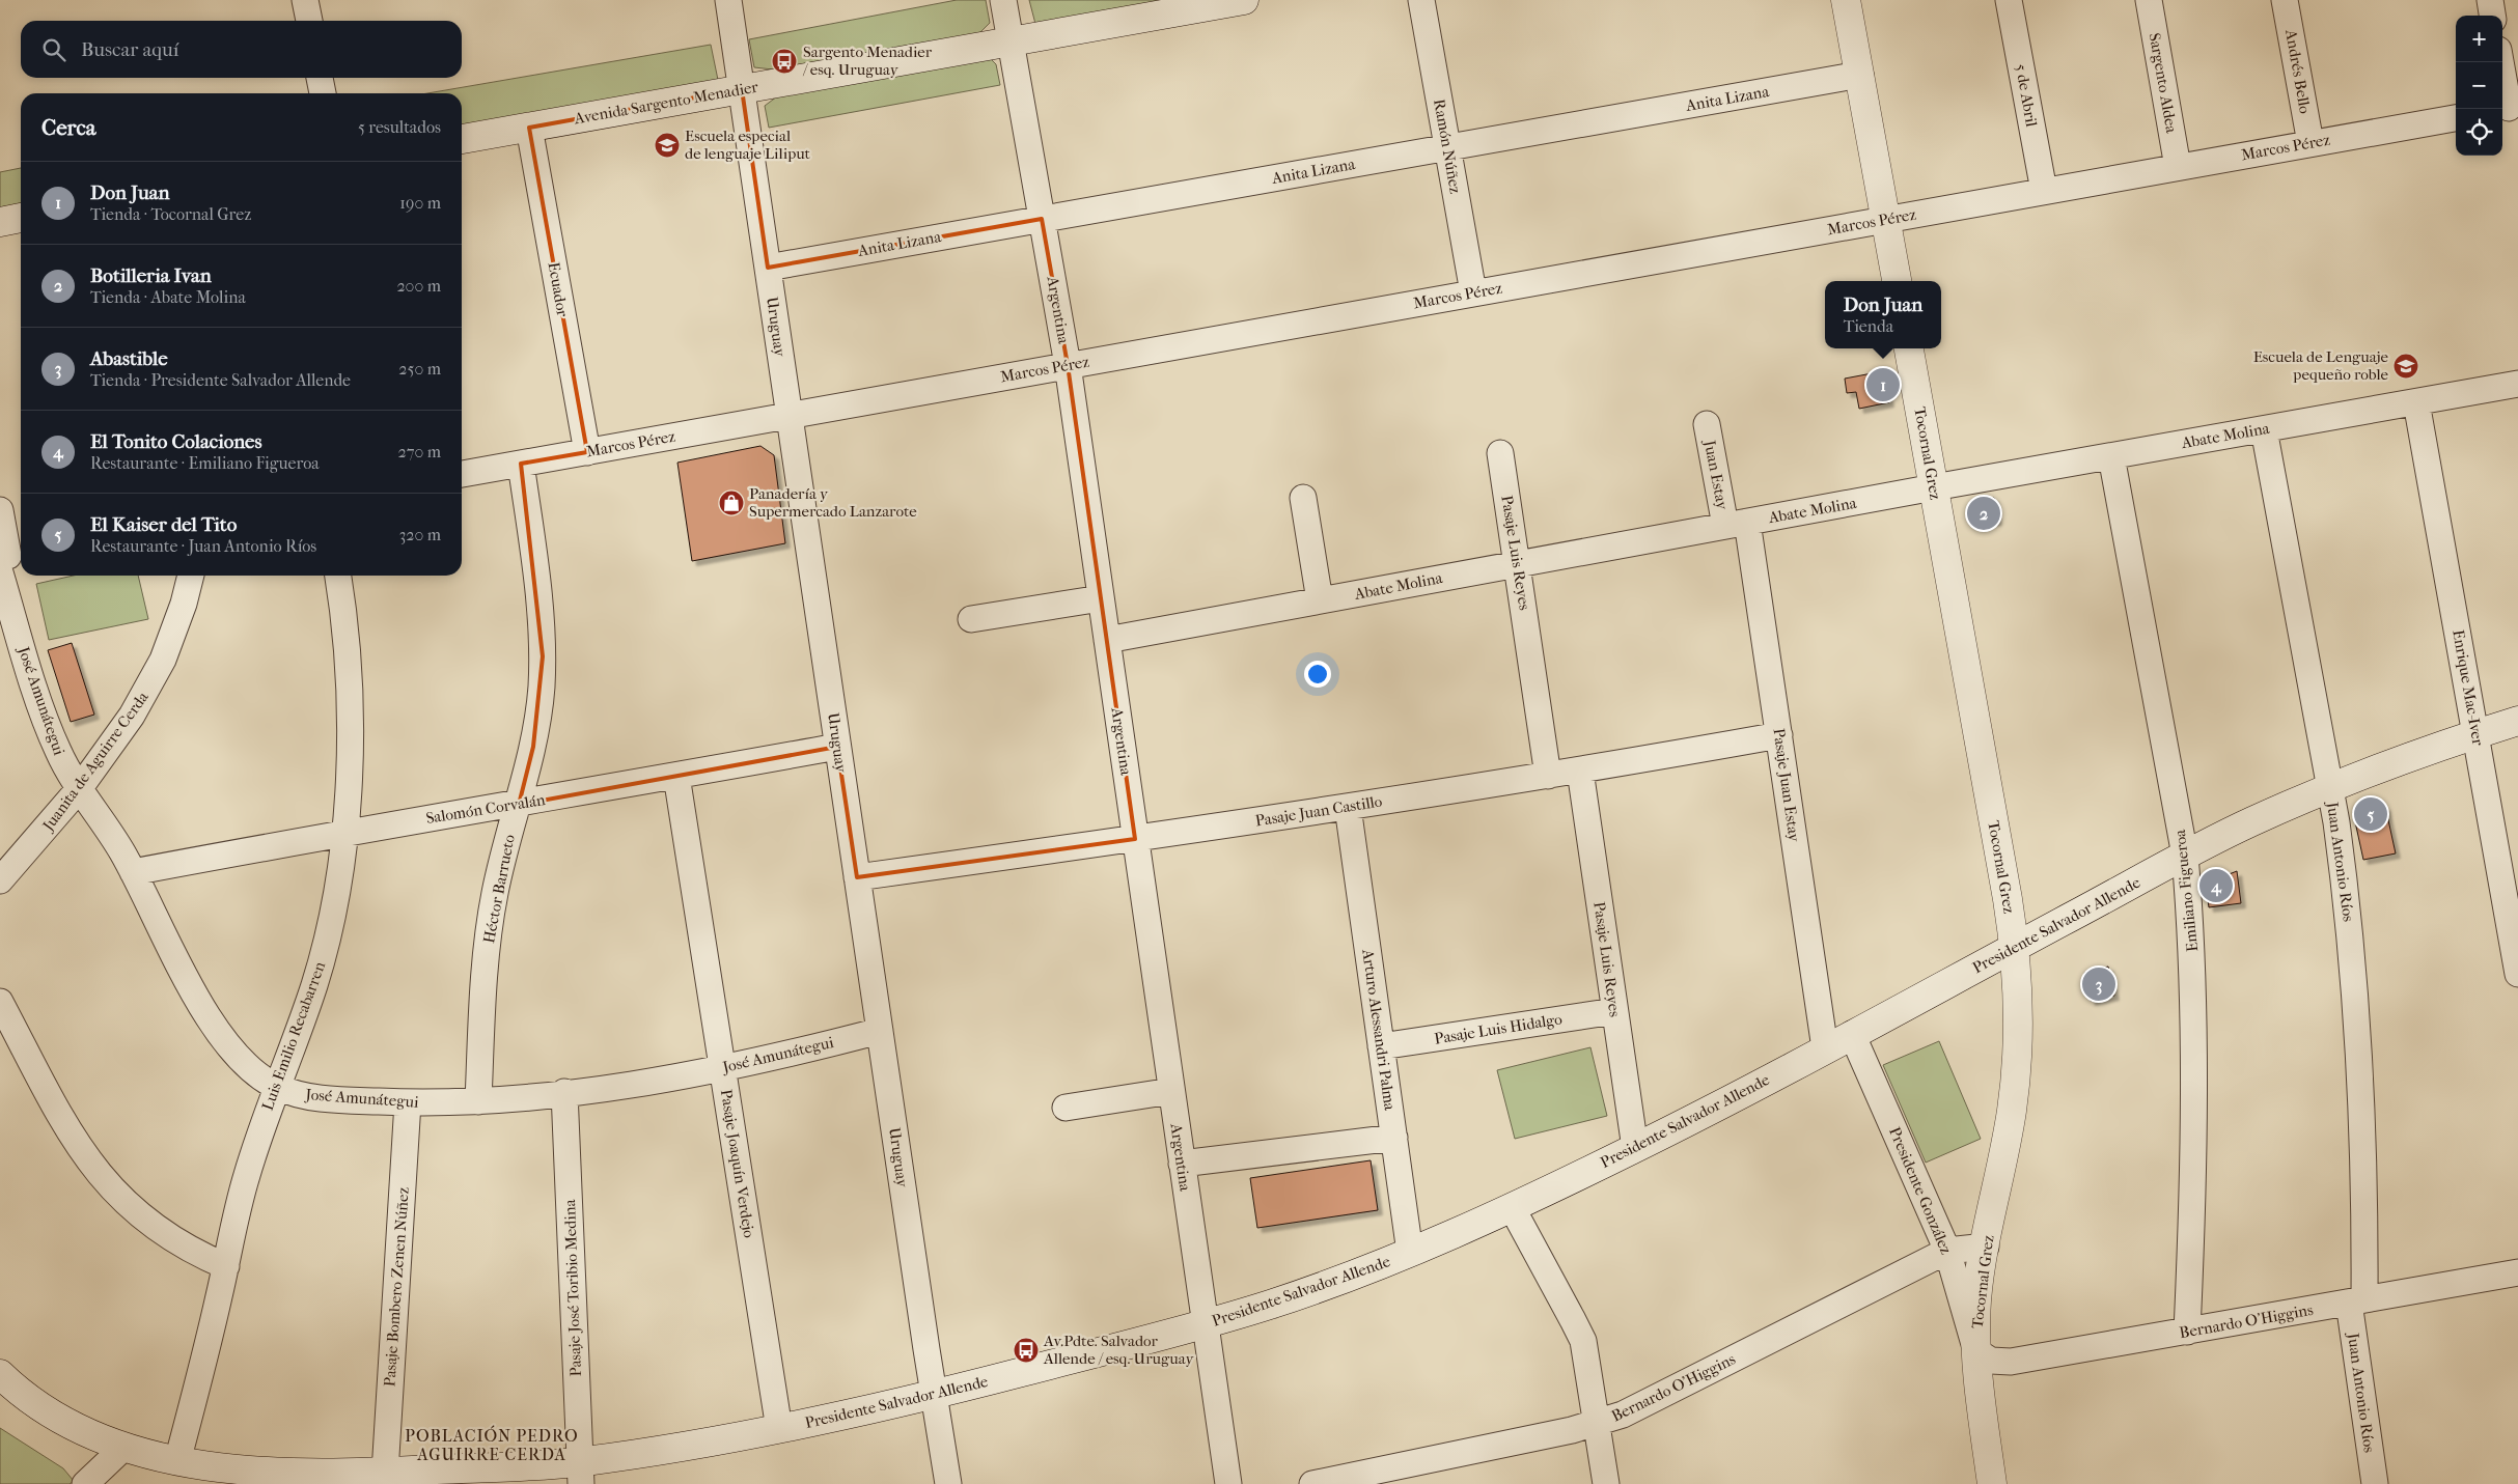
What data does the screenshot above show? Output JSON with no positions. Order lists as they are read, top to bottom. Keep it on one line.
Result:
{"streets":{"main road":["Avenida Sargento Menadier","Tocornal Grez","Presidente Salvador Allende"],"street":["Andrés Bello","Sargento Aldea","5 de Abril","Anita Lizana","Ramón Núñez","Marcos Pérez","Ecuador","Argentina","Uruguay","Abate Molina","Juan Estay","Pasaje Luis Reyes","Enrique Mac-Iver","José Amunátegui","Juanita de Aguirre Cerda","Pasaje Juan Estay","Salomón Corvalán","Pasaje Juan Castillo","Juan Antonio Ríos","Héctor Barrueto","Emiliano Figueroa","Pasaje Luis Hidalgo","Arturo Alessandri Palma","Luis Emilio Recabarren","Pasaje Joaquín Verdejo","Presidente González","Pasaje Bombero Zenen Núñez","Pasaje José Toribio Medina","Bernardo O'Higgins"]},"crossings":[["Andrés Bello","Marcos Pérez"],["Sargento Aldea","Marcos Pérez"],["5 de Abril","Marcos Pérez"],["Anita Lizana","Ramón Núñez"],["Anita Lizana","Argentina"],["Anita Lizana","Uruguay"],["Avenida Sargento Menadier","Ecuador"],["Avenida Sargento Menadier","Argentina"],["Avenida Sargento Menadier","Uruguay"],["Ramón Núñez","Marcos Pérez"],["Marcos Pérez","Ecuador"],["Marcos Pérez","Argentina"],["Marcos Pérez","Uruguay"],["Marcos Pérez","Héctor Barrueto"],["Argentina","Abate Molina"],["Argentina","Pasaje Juan Castillo"],["Argentina","Presidente Salvador Allende"],["Uruguay","José Amunátegui"],["Uruguay","Salomón Corvalán"],["Uruguay","Pasaje Juan Castillo"],["Uruguay","Presidente Salvador Allende"],["Abate Molina","Tocornal Grez"],["Abate Molina","Juan Estay"],["Abate Molina","Pasaje Luis Reyes"],["Abate Molina","Enrique Mac-Iver"],["Abate Molina","Pasaje Juan Estay"],["Abate Molina","Juan Antonio Ríos"],["Abate Molina","Emiliano Figueroa"],["Tocornal Grez","Presidente Salvador Allende"],["Tocornal Grez","Presidente González"],["Tocornal Grez","Bernardo O'Higgins"],["Juan Estay","Pasaje Juan Estay"],["Pasaje Luis Reyes","Pasaje Juan Castillo"],["Pasaje Luis Reyes","Presidente Salvador Allende"],["Pasaje Luis Reyes","Pasaje Luis Hidalgo"],["Enrique Mac-Iver","Presidente Salvador Allende"],["José Amunátegui","Juanita de Aguirre Cerda"],["José Amunátegui","Salomón Corvalán"],["José Amunátegui","Héctor Barrueto"],["José Amunátegui","Luis Emilio Recabarren"],["José Amunátegui","Pasaje Joaquín Verdejo"],["José Amunátegui","Pasaje Bombero Zenen Núñez"],["José Amunátegui","Pasaje José Toribio Medina"],["Pasaje Juan Estay","Pasaje Juan Castillo"],["Pasaje Juan Estay","Presidente Salvador Allende"],["Salomón Corvalán","Héctor Barrueto"],["Salomón Corvalán","Luis Emilio Recabarren"],["Salomón Corvalán","Pasaje Joaquín Verdejo"],["Pasaje Juan Castillo","Arturo Alessandri Palma"],["Juan Antonio Ríos","Presidente Salvador Allende"],["Juan Antonio Ríos","Bernardo O'Higgins"],["Emiliano Figueroa","Presidente Salvador Allende"],["Emiliano Figueroa","Bernardo O'Higgins"],["Presidente Salvador Allende","Arturo Alessandri Palma"],["Presidente Salvador Allende","Luis Emilio Recabarren"],["Presidente Salvador Allende","Pasaje Joaquín Verdejo"],["Presidente Salvador Allende","Presidente González"],["Presidente Salvador Allende","Pasaje Bombero Zenen Núñez"],["Presidente Salvador Allende","Pasaje José Toribio Medina"],["Pasaje Luis Hidalgo","Arturo Alessandri Palma"],["Presidente González","Bernardo O'Higgins"]],"districts":["POBLACIÓN PEDRO AGUIRRE CERDA"],"places":{"bus stop":["Sargento Menadier / esq. Uruguay","Av.Pdte. Salvador Allende / esq. Uruguay"],"school or university":["Escuela especial de lenguaje Liliput","Escuela de Lenguaje pequeño roble"],"shop":["Panadería y Supermercado Lanzarote"]},"page":{"map_buttons":["+","−"],"search":"Buscar aquí","heading":["Cerca","5 resultados"],"list":[{"mark":"1","name":"Don Juan","note":"Tienda · Tocornal Grez","value":"190 m"},{"mark":"2","name":"Botilleria Ivan","note":"Tienda · Abate Molina","value":"200 m"},{"mark":"3","name":"Abastible","note":"Tienda · Presidente Salvador Allende","value":"250 m"},{"mark":"4","name":"El Tonito Colaciones","note":"Restaurante · Emiliano Figueroa","value":"270 m"},{"mark":"5","name":"El Kaiser del Tito","note":"Restaurante · Juan Antonio Ríos","value":"320 m"}],"popup":["Don Juan","Tienda"],"pins":["1","2","5","4","3"]}}
